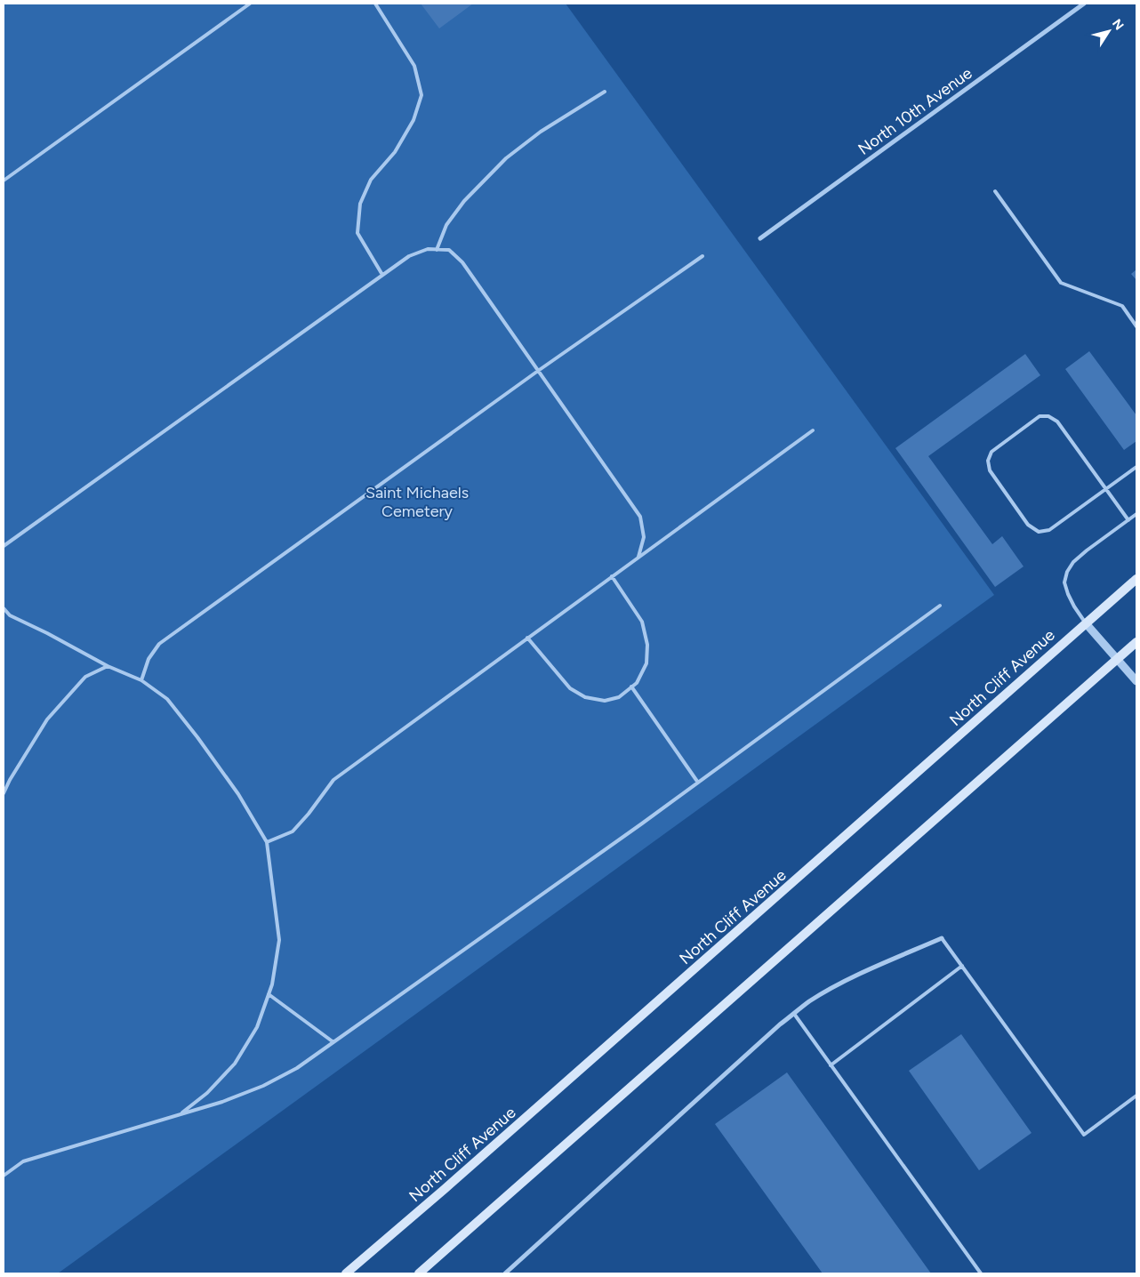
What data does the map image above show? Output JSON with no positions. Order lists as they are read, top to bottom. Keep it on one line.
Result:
{"streets":{"main road":["North Cliff Avenue"],"street":["North 10th Avenue"]},"parks":["Saint Michaels Cemetery"],"north":"top right"}
